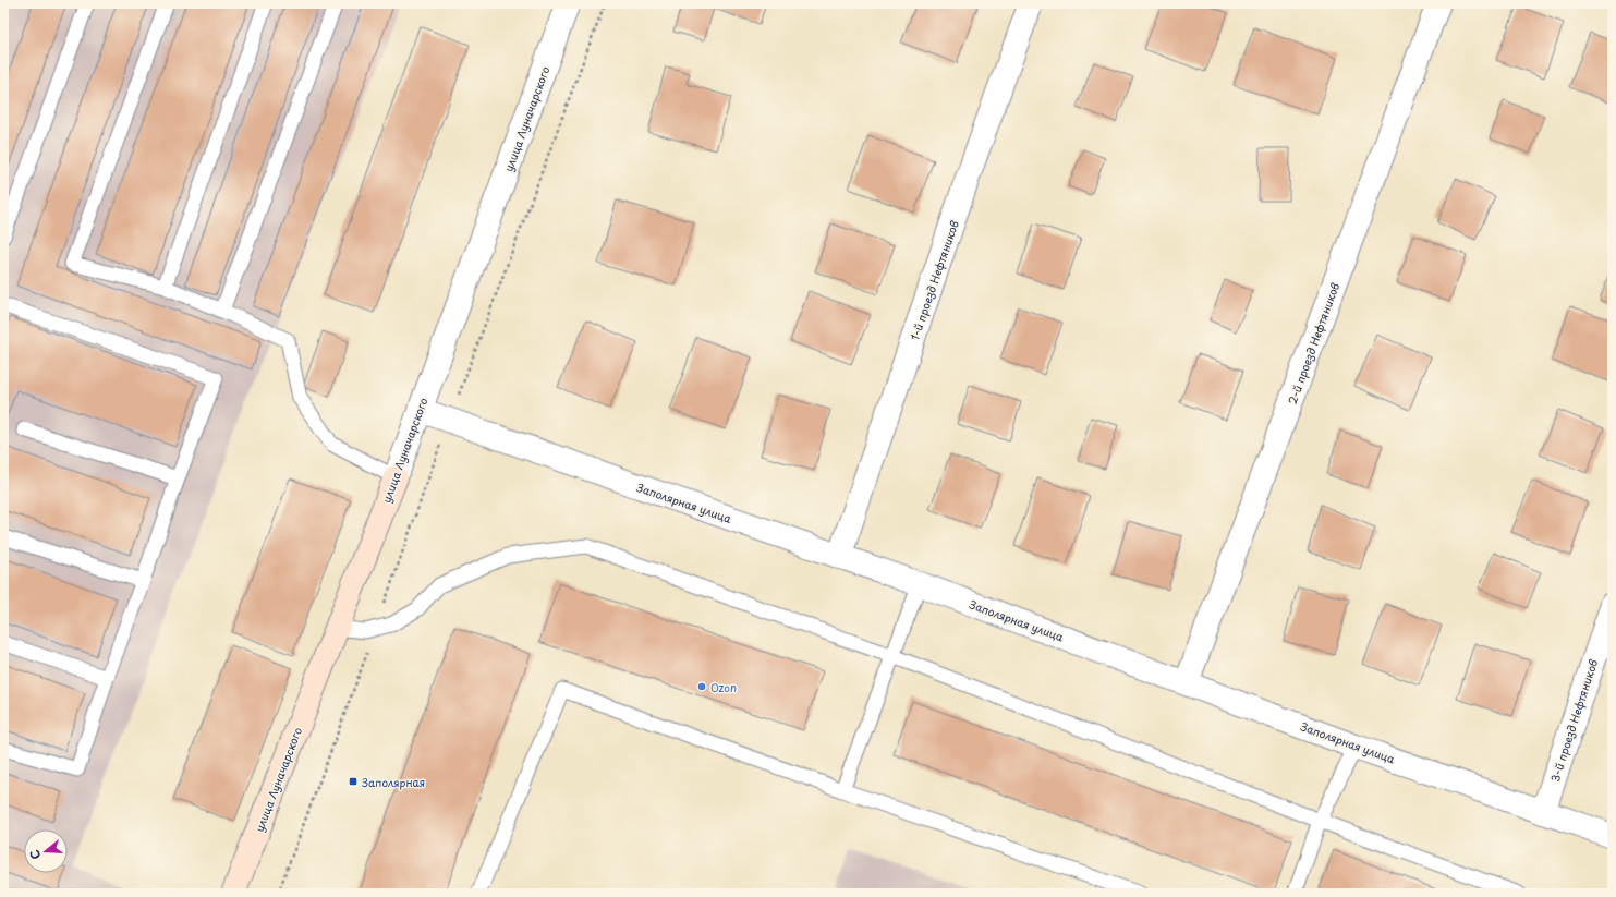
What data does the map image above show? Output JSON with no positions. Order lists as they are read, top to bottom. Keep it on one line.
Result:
{"streets":{"main road":["улица Луначарского"],"street":["1-й проезд Нефтяников","2-й проезд Нефтяников","Заполярная улица","3-й проезд Нефтяников"]},"crossings":[["улица Луначарского","Заполярная улица"],["1-й проезд Нефтяников","Заполярная улица"],["2-й проезд Нефтяников","Заполярная улица"],["Заполярная улица","3-й проезд Нефтяников"]],"places":{"other":["Ozon"],"transit":["Заполярная"]},"north":"left"}
